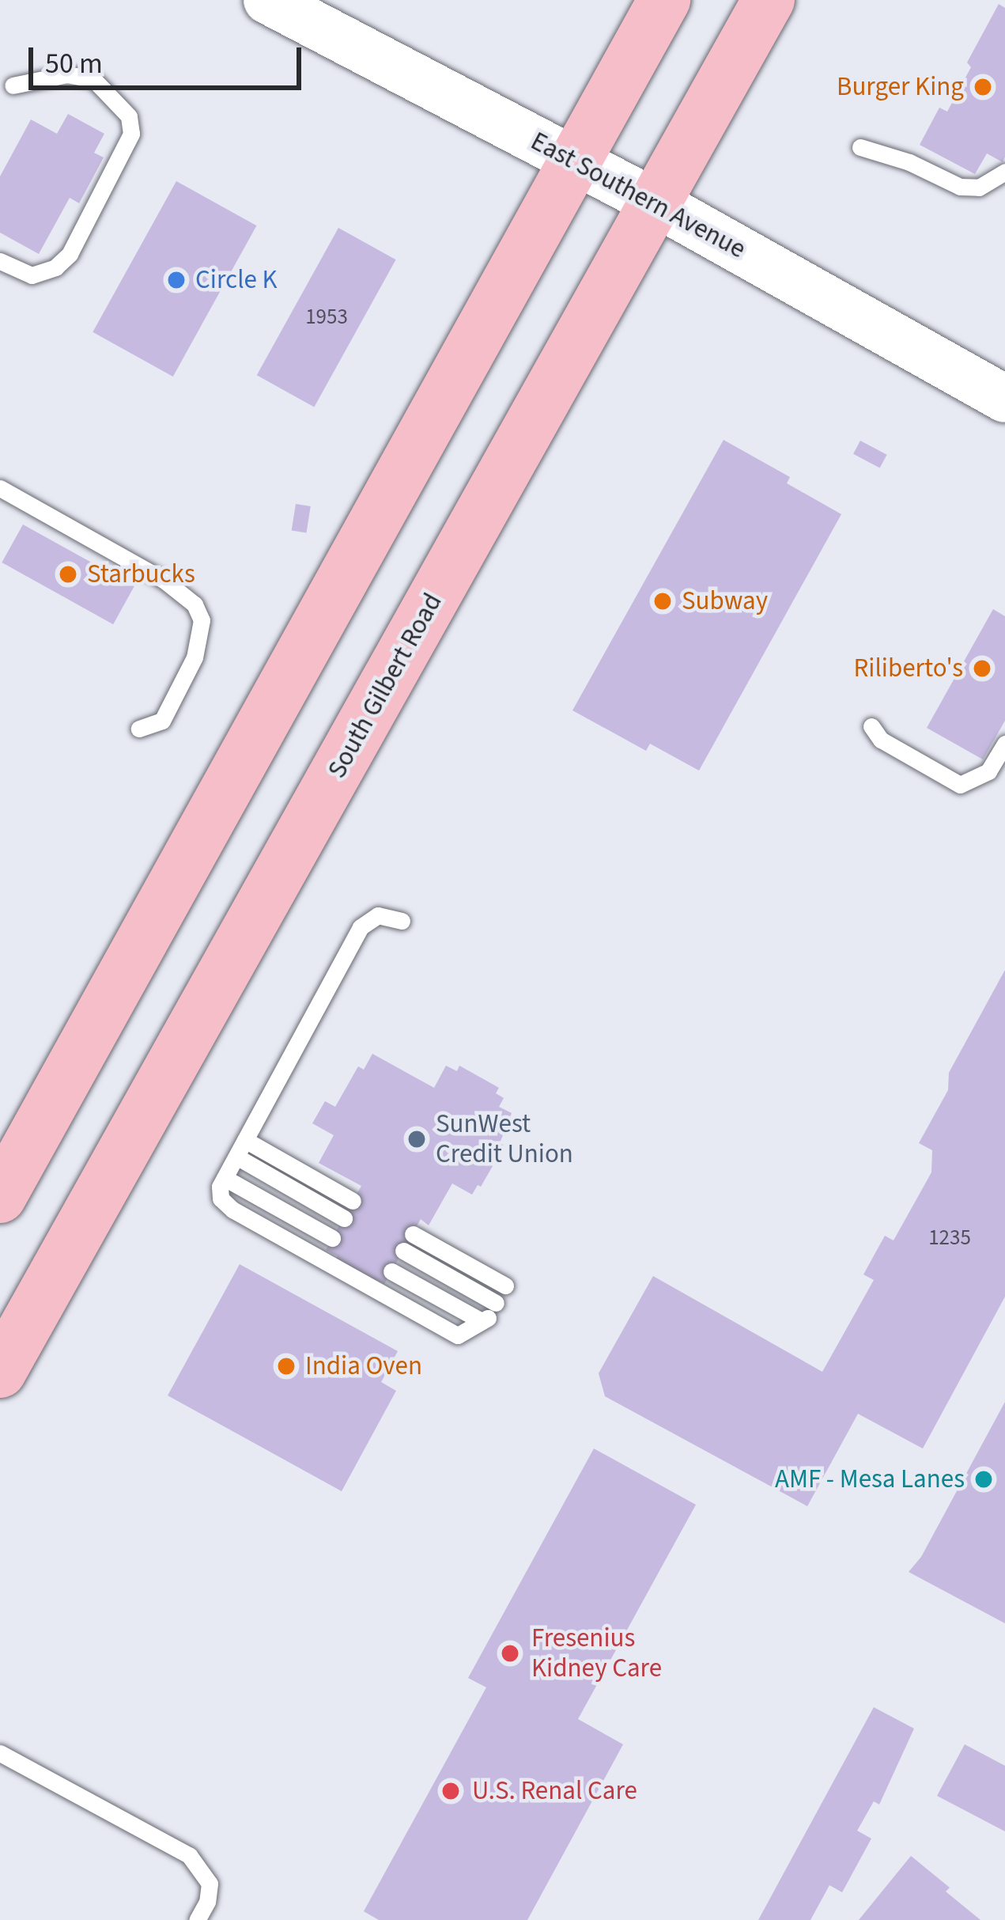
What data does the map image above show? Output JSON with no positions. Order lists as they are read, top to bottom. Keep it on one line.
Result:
{"streets":{"main road":["East Southern Avenue","South Gilbert Road"]},"crossings":[["East Southern Avenue","South Gilbert Road"]],"places":["Burger King","Circle K","Starbucks","Subway","Riliberto's","SunWest Credit Union","India Oven","AMF - Mesa Lanes","Fresenius Kidney Care","U.S. Renal Care"],"house_numbers":["1953","1235"],"scale_bar":"50 m"}
